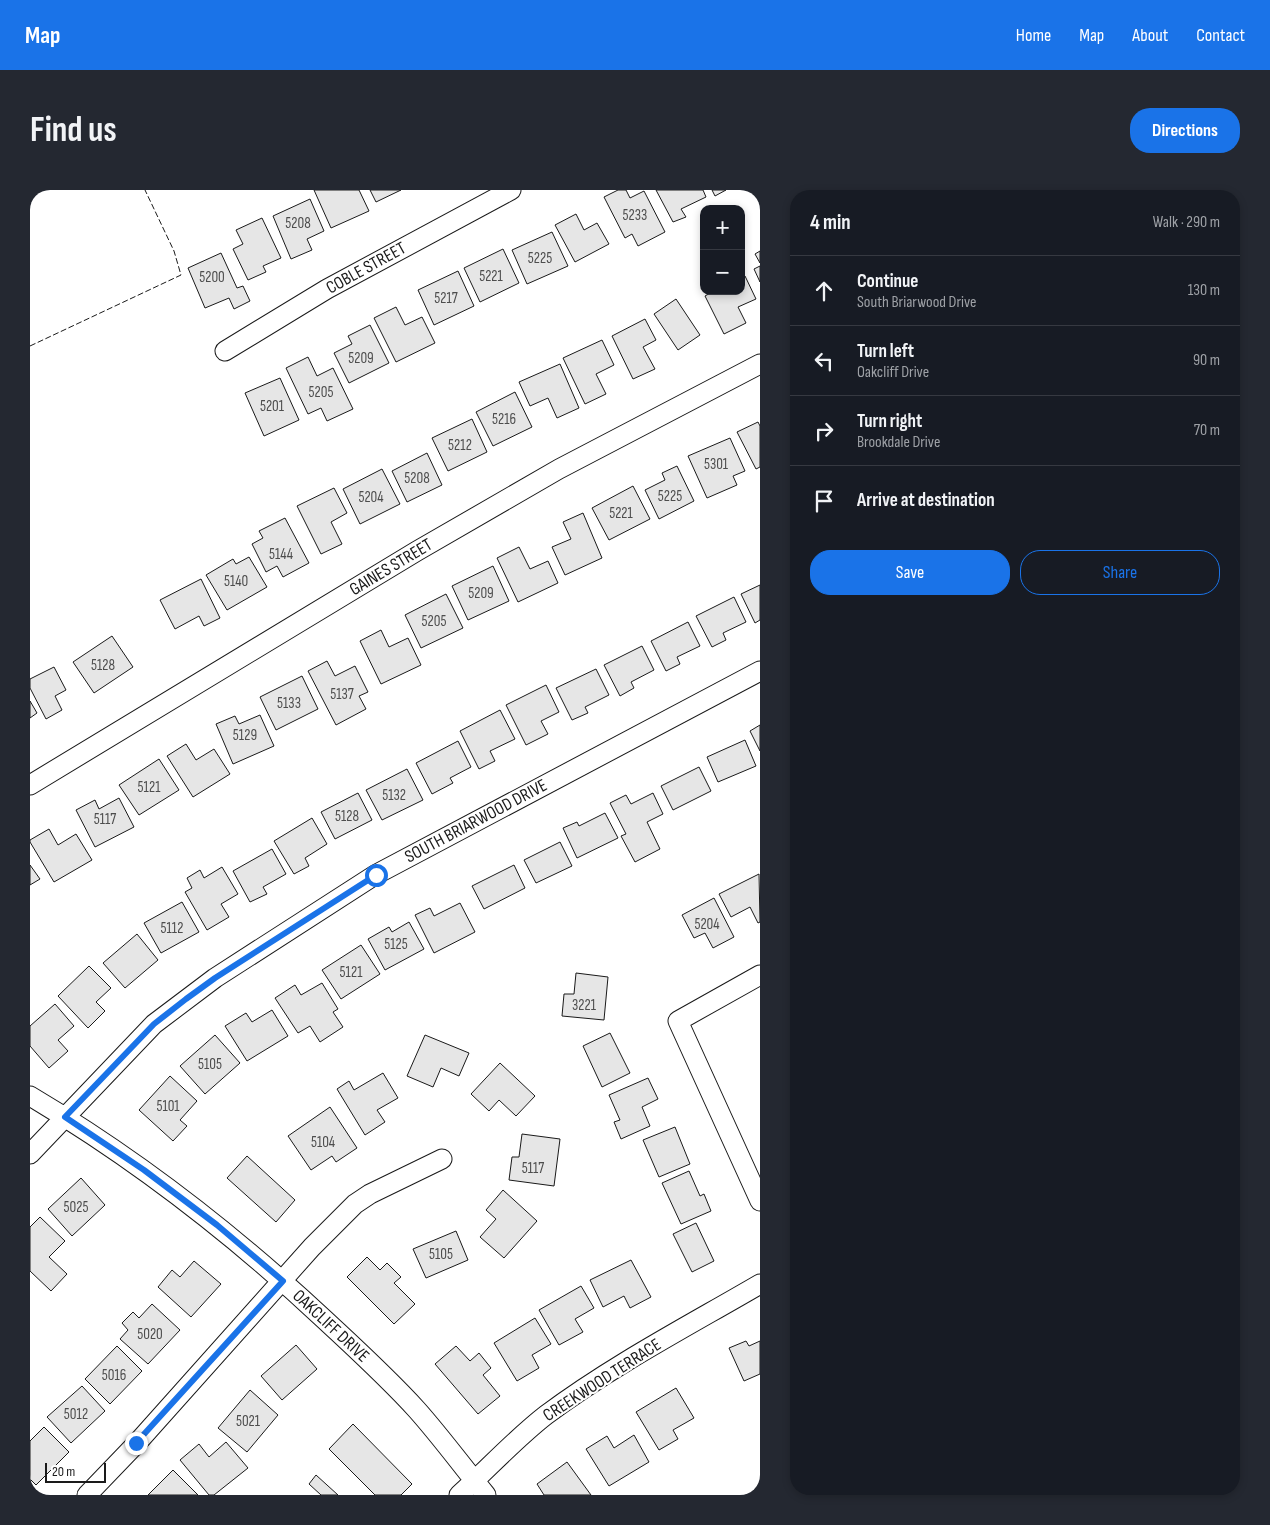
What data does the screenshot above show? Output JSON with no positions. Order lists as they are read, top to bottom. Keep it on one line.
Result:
{"streets":{"street":["COBLE STREET","GAINES STREET","SOUTH BRIARWOOD DRIVE","OAKCLIFF DRIVE","CREEKWOOD TERRACE"]},"crossings":[["SOUTH BRIARWOOD DRIVE","OAKCLIFF DRIVE"],["OAKCLIFF DRIVE","CREEKWOOD TERRACE"]],"house_numbers":["5233","5208","5225","5221","5200","5217","5209","5205","5201","5216","5212","5301","5208","5225","5204","5221","5144","5140","5209","5205","5128","5137","5133","5129","5121","5132","5128","5117","5204","5112","5125","5121","3221","5105","5101","5104","5117","5025","5105","5020","5016","5012","5021"],"scale_bar":"20 m","page":{"header":"Map","nav":["Home","Map","About","Contact"],"buttons":["Directions",["Save","Share"]],"title":"Find us","heading":["4 min","Walk · 290 m"],"map_buttons":["+","−"],"list":[["Continue","South Briarwood Drive","130 m"],["Turn left","Oakcliff Drive","90 m"],["Turn right","Brookdale Drive","70 m"],"Arrive at destination"],"scale":"20 m"}}
